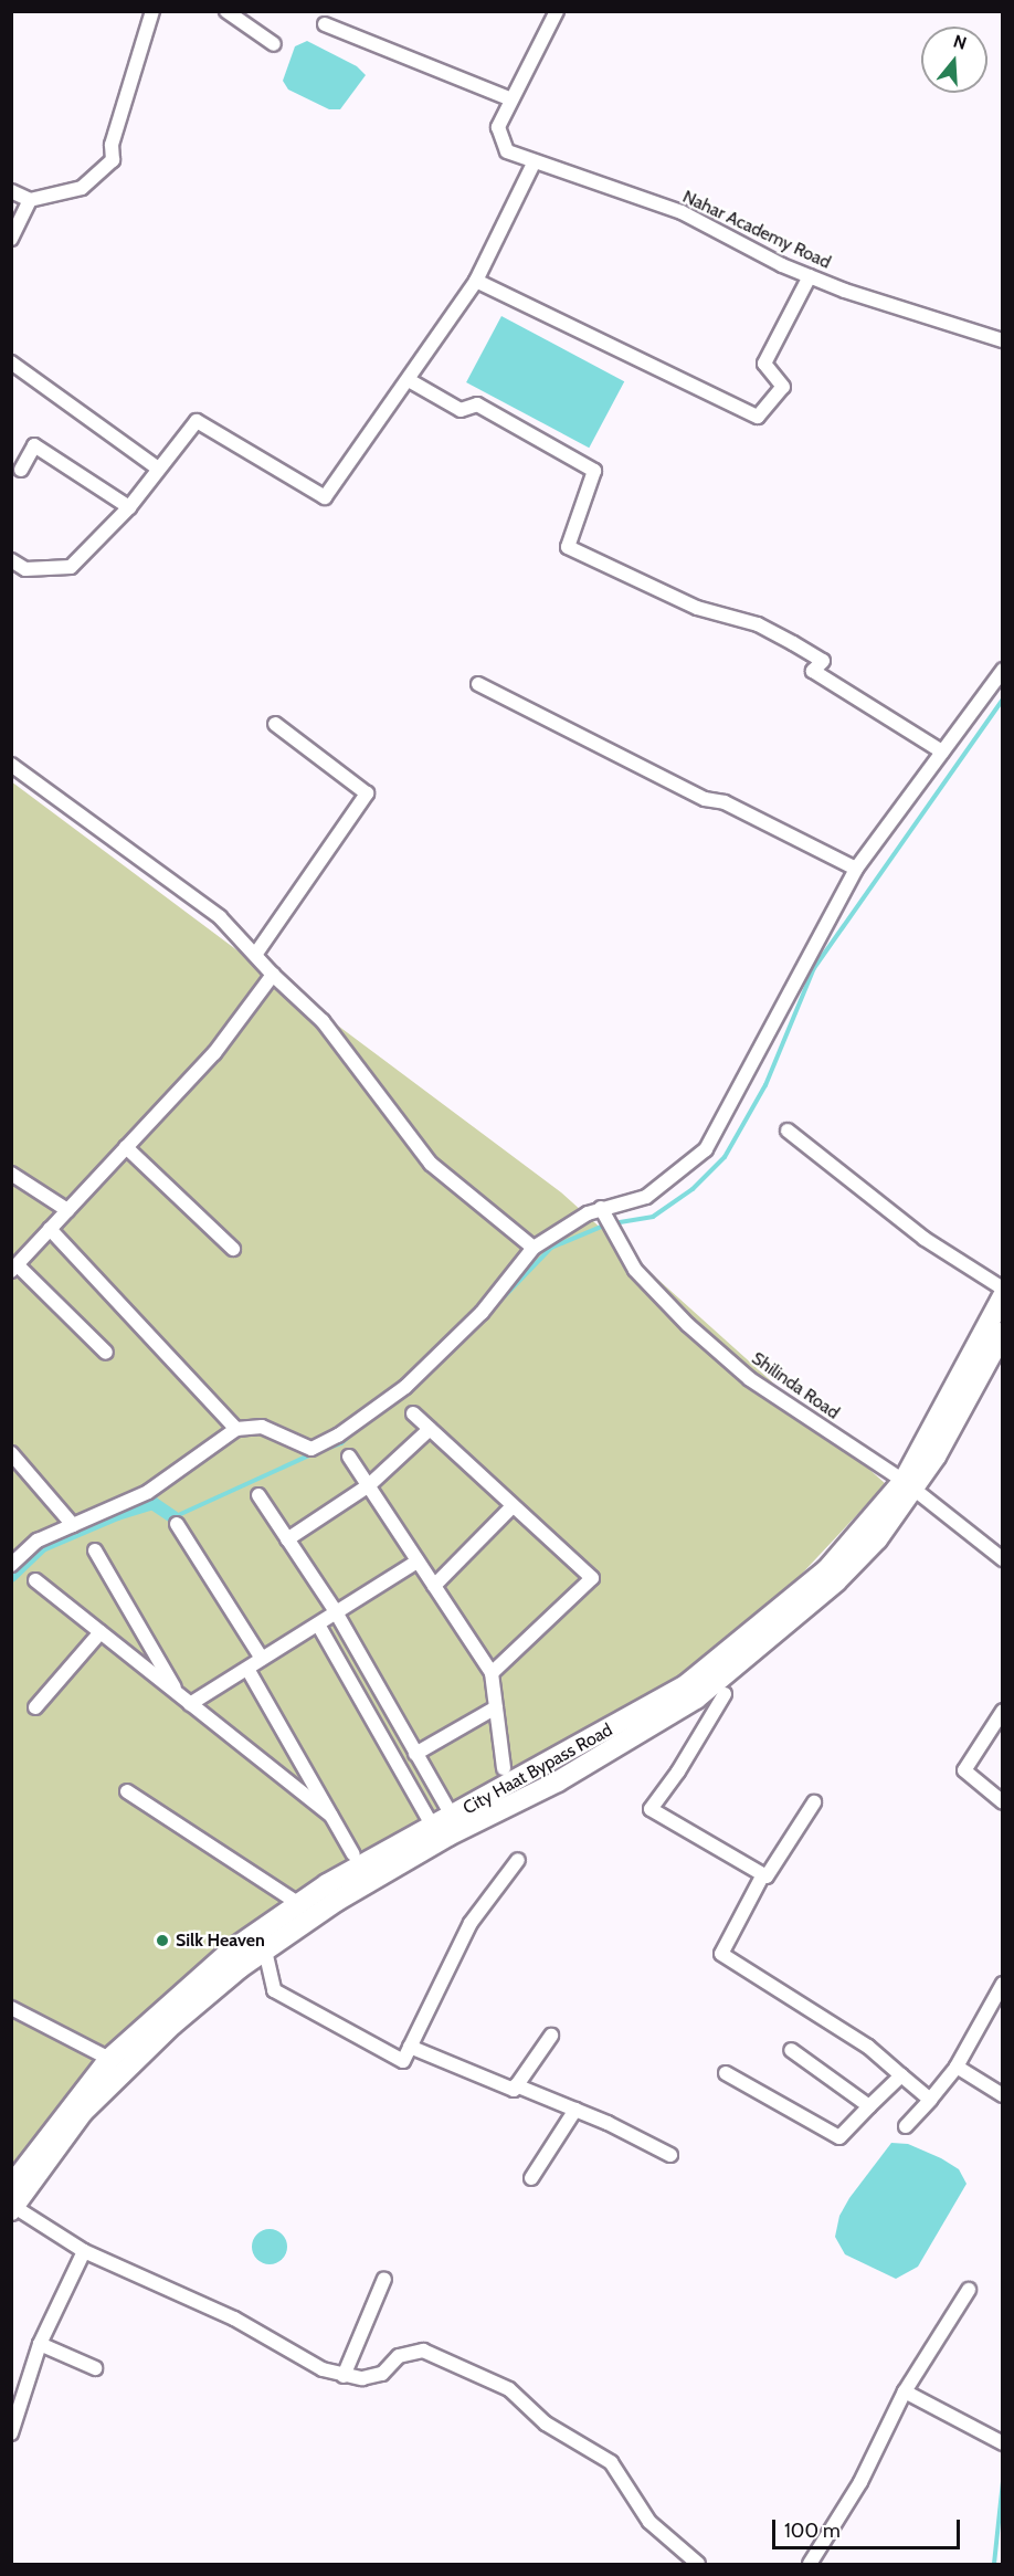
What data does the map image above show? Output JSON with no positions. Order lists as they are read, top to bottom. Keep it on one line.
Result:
{"streets":{"main road":["City Haat Bypass Road"],"street":["Nahar Academy Road","Shilinda Road"]},"crossings":[["Shilinda Road","City Haat Bypass Road"]],"places":["Silk Heaven"],"scale_bar":"100 m","north":"top"}
